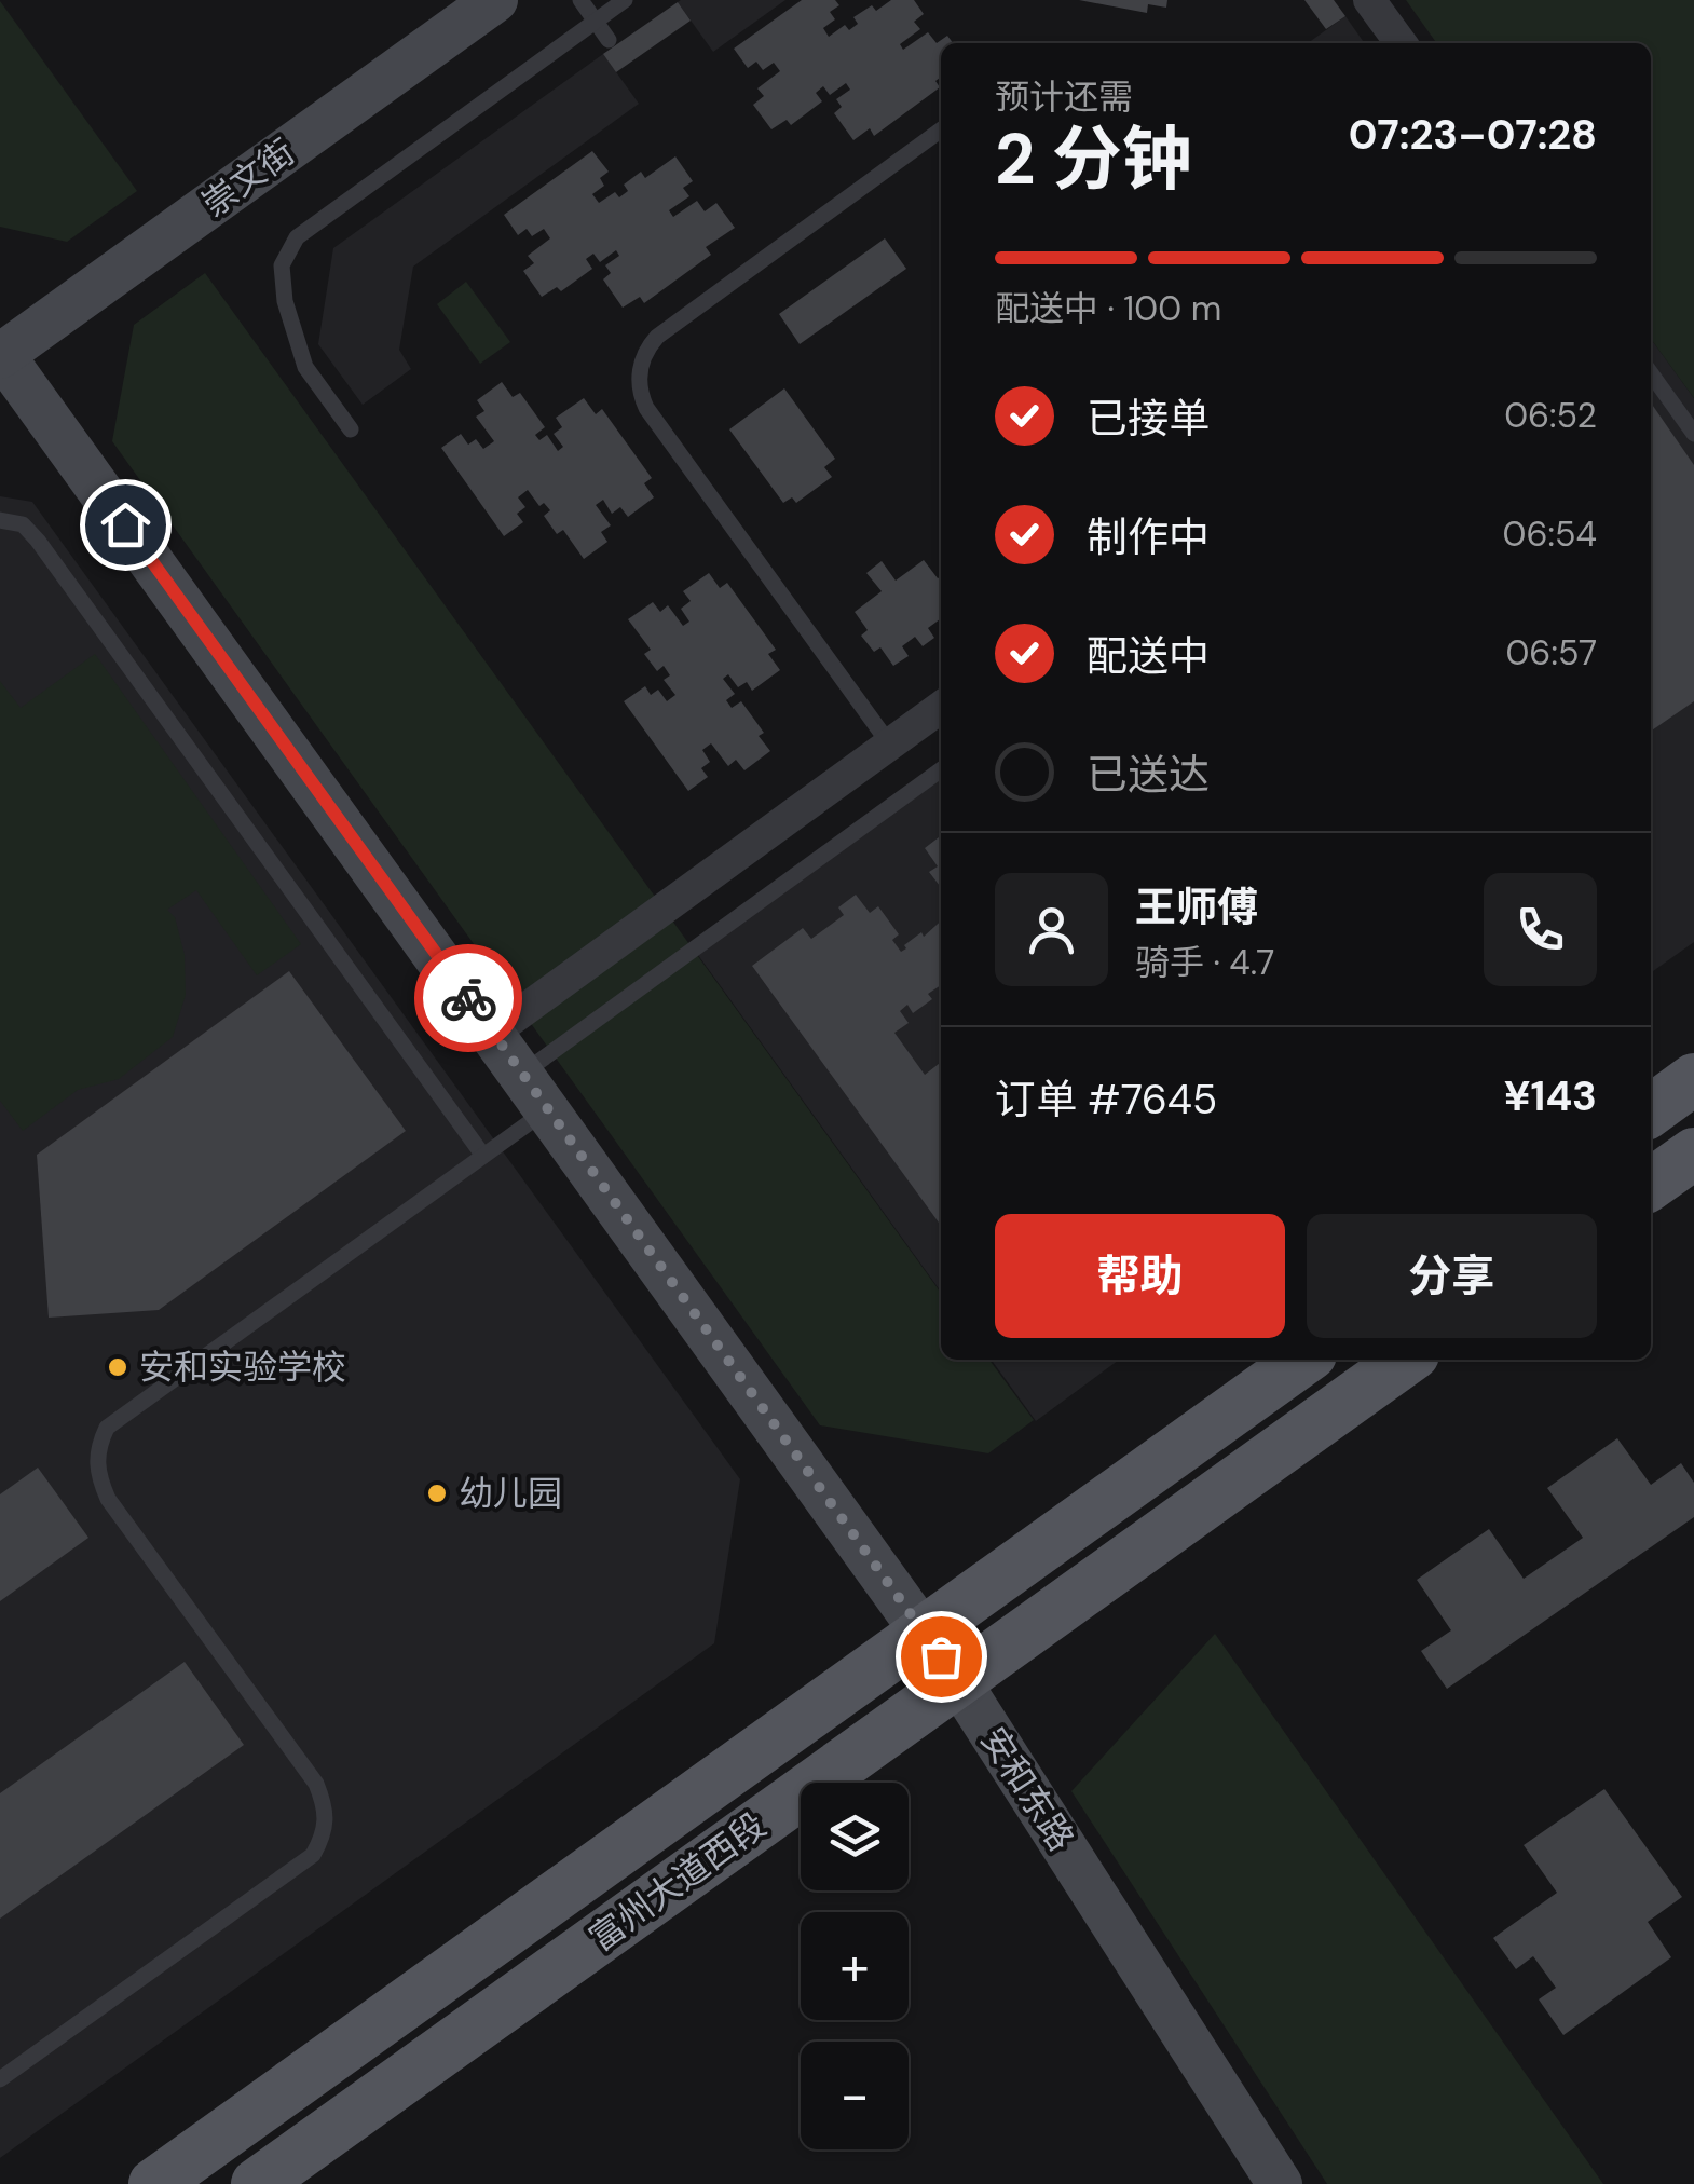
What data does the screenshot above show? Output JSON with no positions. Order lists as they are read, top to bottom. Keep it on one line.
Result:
{"streets":{"main road":["富州大道西段"],"street":["崇文街","安和东路"]},"crossings":[["崇文街","安和东路"],["安和东路","富州大道西段"]],"places":["安和实验学校","幼儿园"],"page":{"heading":["2 分钟","预计还需","07:23–07:28"],"panel":["王师傅","骑手 · 4.7","订单 #7645","¥143"],"bar":"配送中 · 100 m","list":[["已接单","06:52"],["制作中","06:54"],["配送中","06:57"],"已送达"],"buttons":["帮助","分享"],"map_buttons":["+","−"]}}
